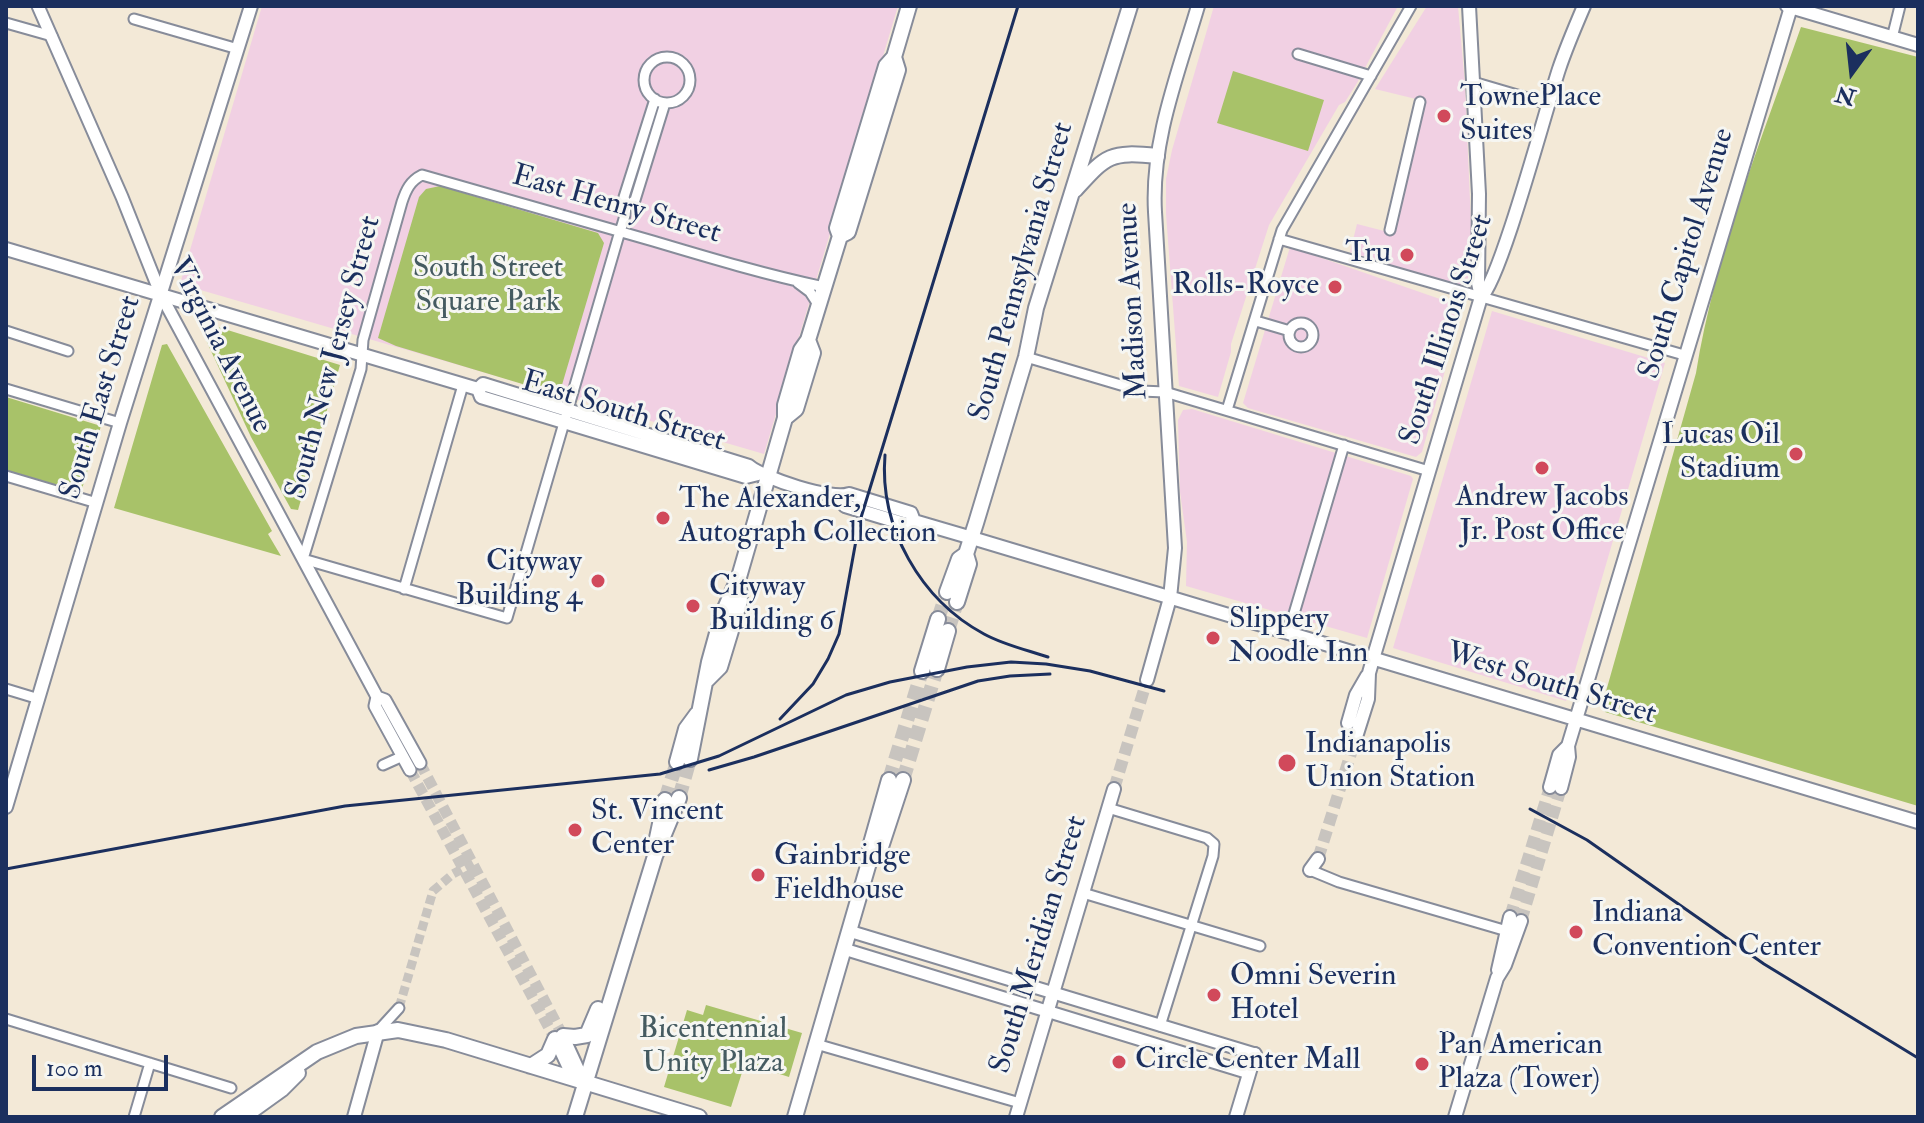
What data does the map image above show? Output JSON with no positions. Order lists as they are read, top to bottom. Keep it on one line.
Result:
{"streets":{"main road":["South Capitol Avenue","South Pennsylvania Street","Madison Avenue","South Illinois Street","South East Street","East South Street","West South Street","South Meridian Street"],"street":["East Henry Street","Virginia Avenue","South New Jersey Street"]},"crossings":[["East Henry Street","South New Jersey Street"],["South Capitol Avenue","West South Street"],["South Pennsylvania Street","East South Street"],["Madison Avenue","East South Street"],["Madison Avenue","West South Street"],["South Illinois Street","West South Street"],["Virginia Avenue","South New Jersey Street"],["Virginia Avenue","South East Street"],["Virginia Avenue","East South Street"],["South New Jersey Street","East South Street"],["South East Street","East South Street"],["East South Street","West South Street"]],"parks":["South Street Square Park","Bicentennial Unity Plaza"],"places":["TownePlace Suites","Tru","Rolls-Royce","Lucas Oil Stadium","Andrew Jacobs Jr. Post Office","The Alexander, Autograph Collection","Cityway Building 4","Cityway Building 6","Slippery Noodle Inn","Indianapolis Union Station","St. Vincent Center","Gainbridge Fieldhouse","Indiana Convention Center","Omni Severin Hotel","Circle Center Mall","Pan American Plaza (Tower)"],"scale_bar":"100 m","north":"bottom"}
